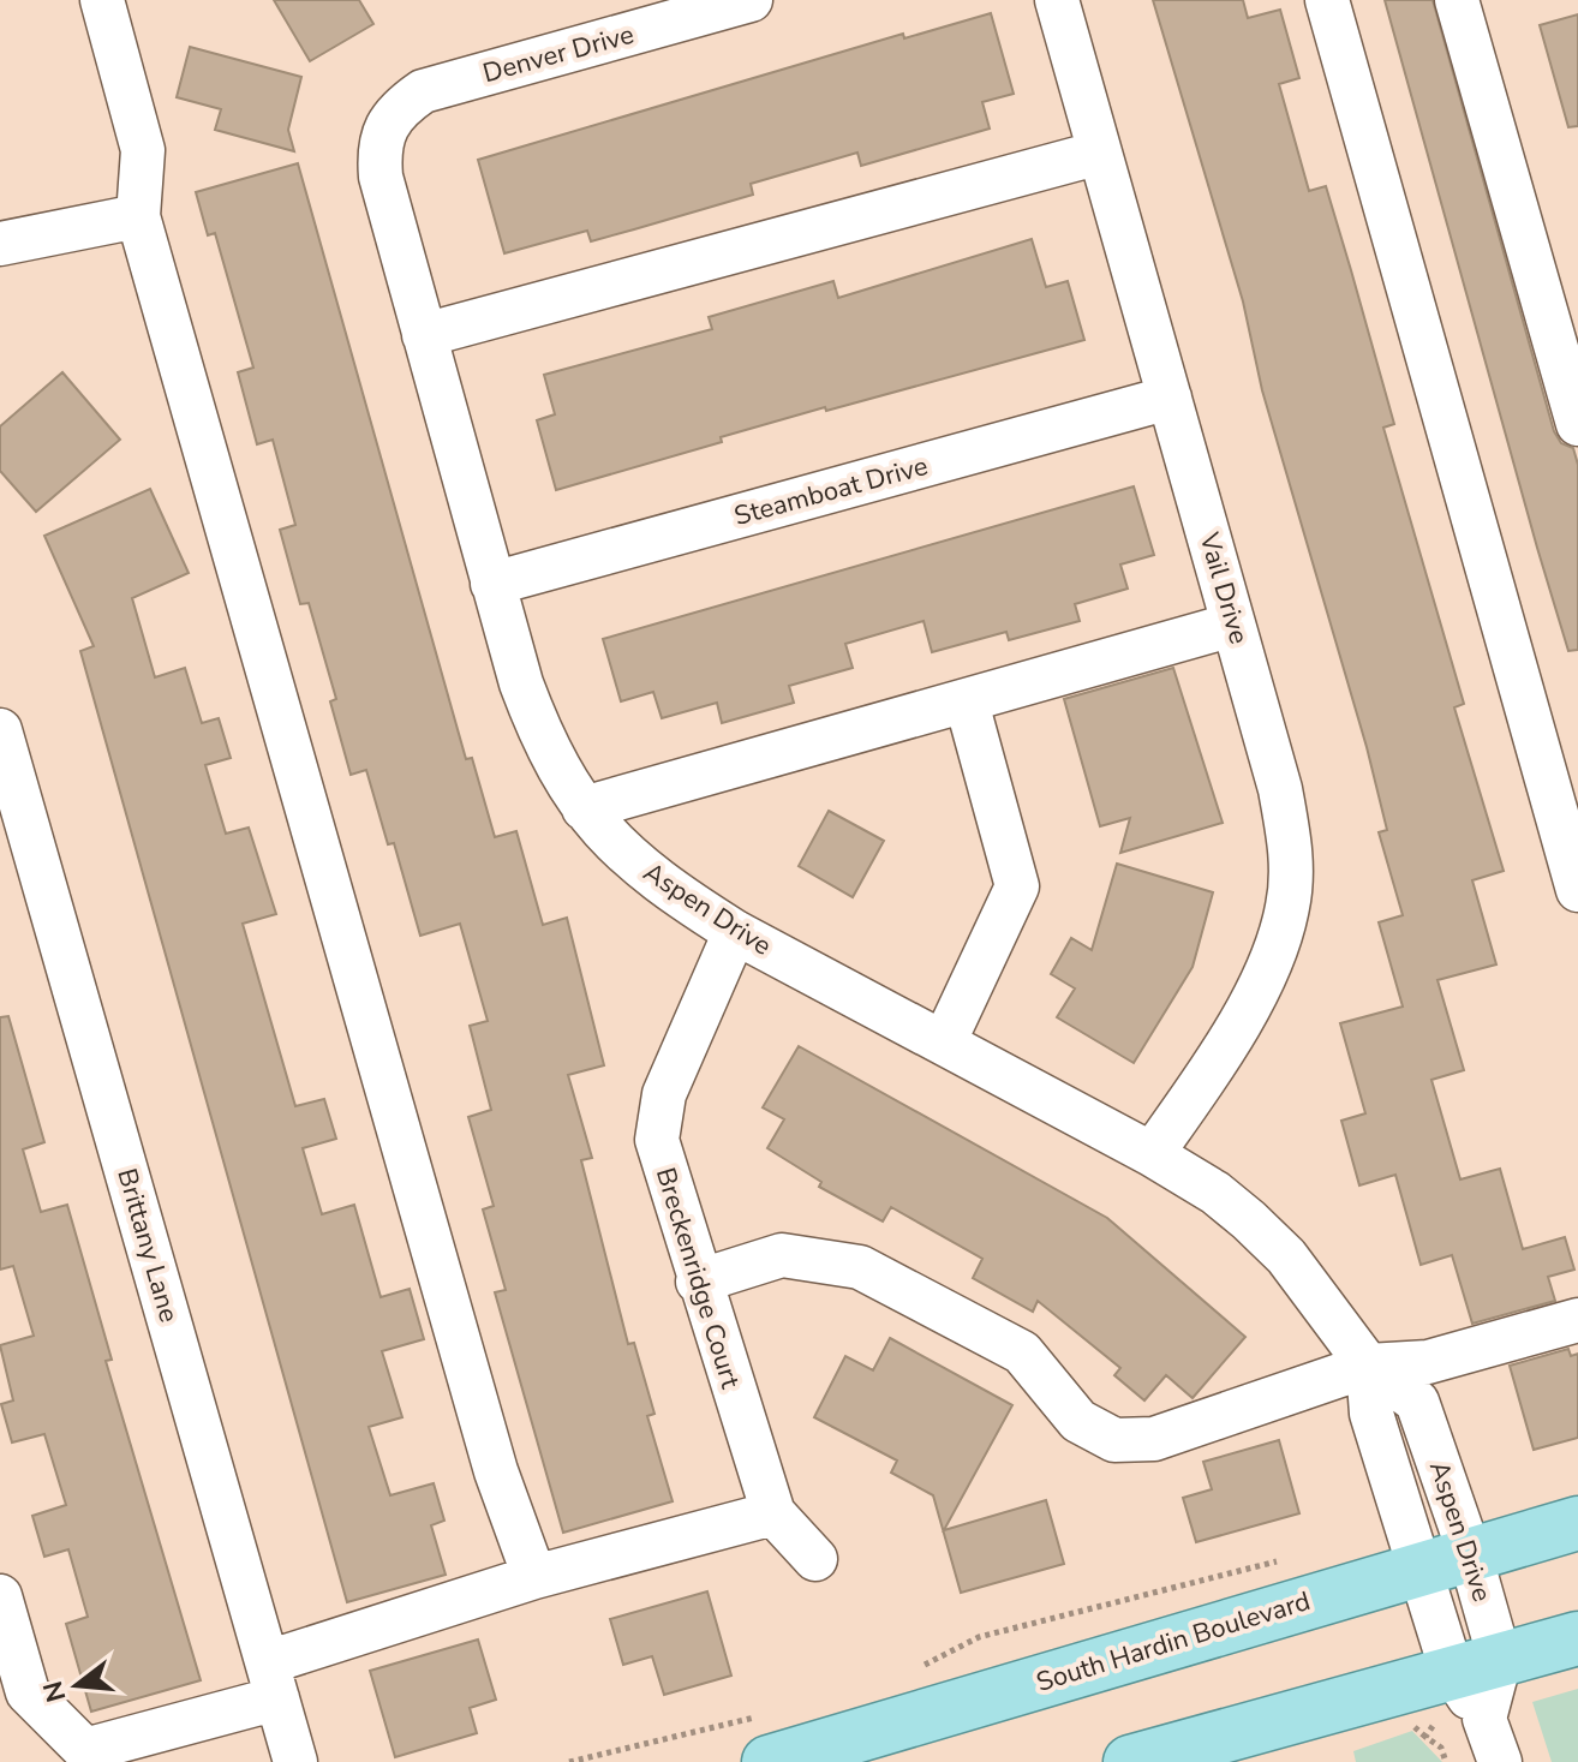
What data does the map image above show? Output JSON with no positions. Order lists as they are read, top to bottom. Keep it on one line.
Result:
{"streets":{"main road":["South Hardin Boulevard"],"street":["Denver Drive","Steamboat Drive","Vail Drive","Aspen Drive","Brittany Lane","Breckenridge Court"]},"crossings":[["Denver Drive","Aspen Drive"],["Steamboat Drive","Vail Drive"],["Steamboat Drive","Aspen Drive"],["Vail Drive","Aspen Drive"],["Aspen Drive","Breckenridge Court"],["Aspen Drive","South Hardin Boulevard"]],"north":"left"}
